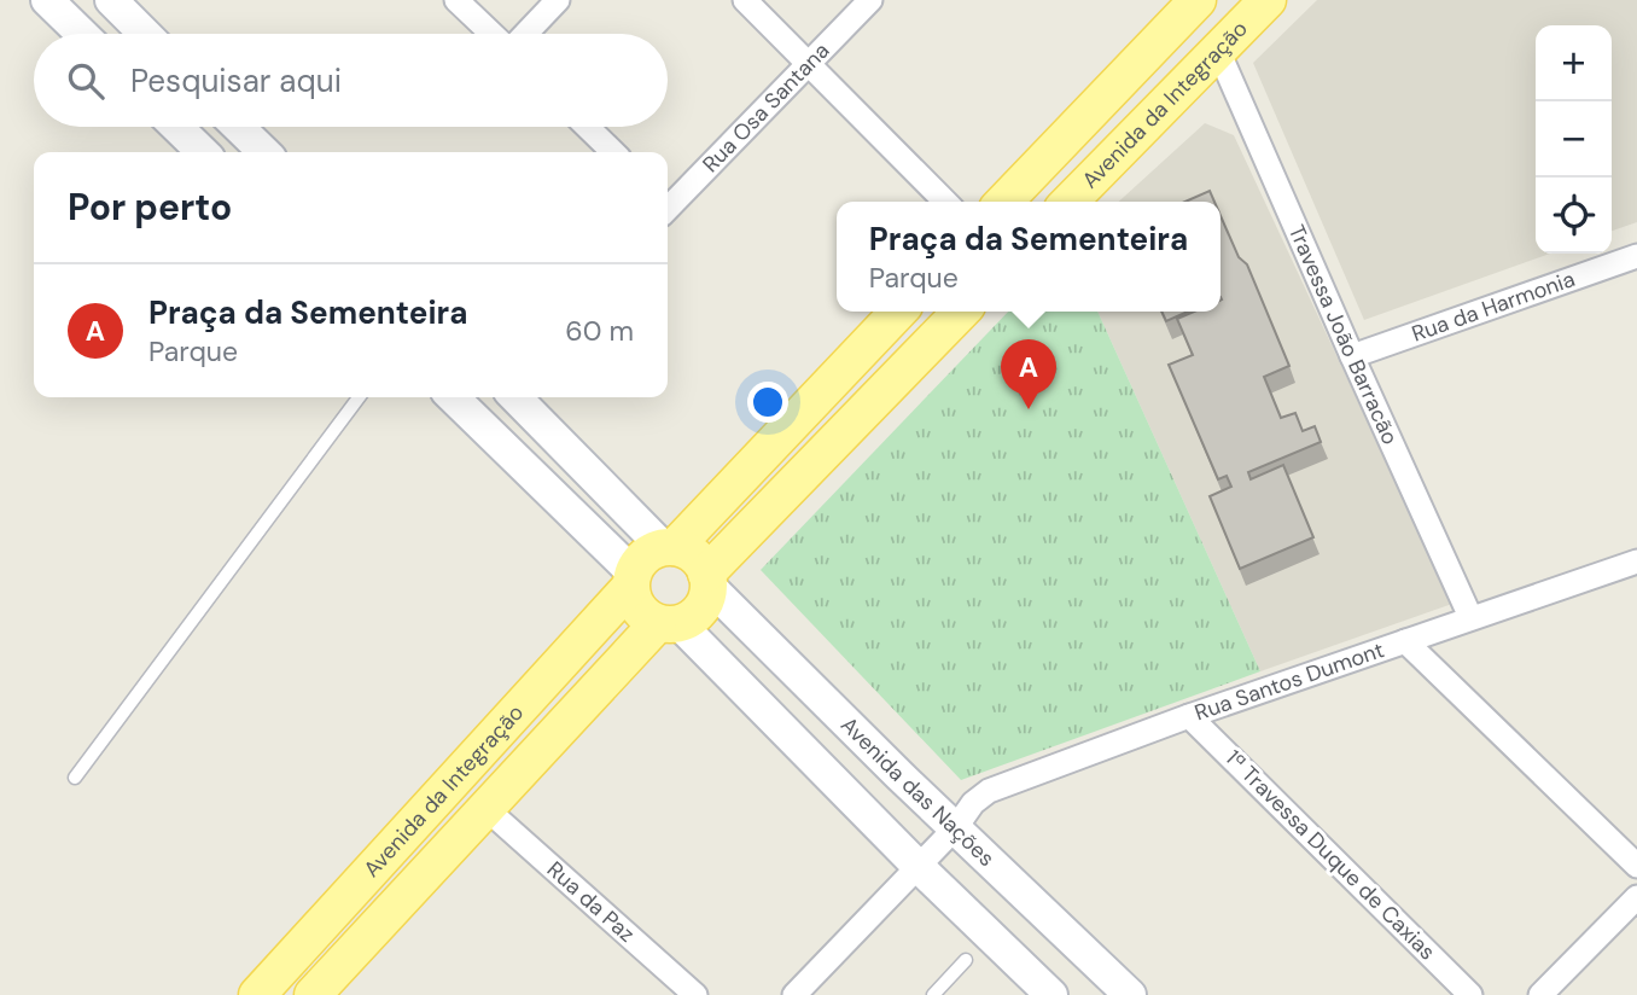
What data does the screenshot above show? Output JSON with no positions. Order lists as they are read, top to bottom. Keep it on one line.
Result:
{"streets":{"main road":["Avenida da Integração","Avenida das Nações"],"street":["Rua Osa Santana","Rua da Harmonia","Travessa João Barracão","Rua Santos Dumont","1ª Travessa Duque de Caxias","Rua da Paz"]},"crossings":[["Avenida da Integração","Travessa João Barracão"],["Avenida da Integração","Avenida das Nações"],["Avenida da Integração","Rua da Paz"],["Rua da Harmonia","Travessa João Barracão"],["Travessa João Barracão","Rua Santos Dumont"],["Rua Santos Dumont","Avenida das Nações"],["Rua Santos Dumont","1ª Travessa Duque de Caxias"]],"page":{"map_buttons":["+","−"],"search":"Pesquisar aqui","heading":"Por perto","popup":["Praça da Sementeira","Parque"],"list":[{"mark":"A","name":"Praça da Sementeira","note":"Parque","value":"60 m"}],"pins":"A"}}
